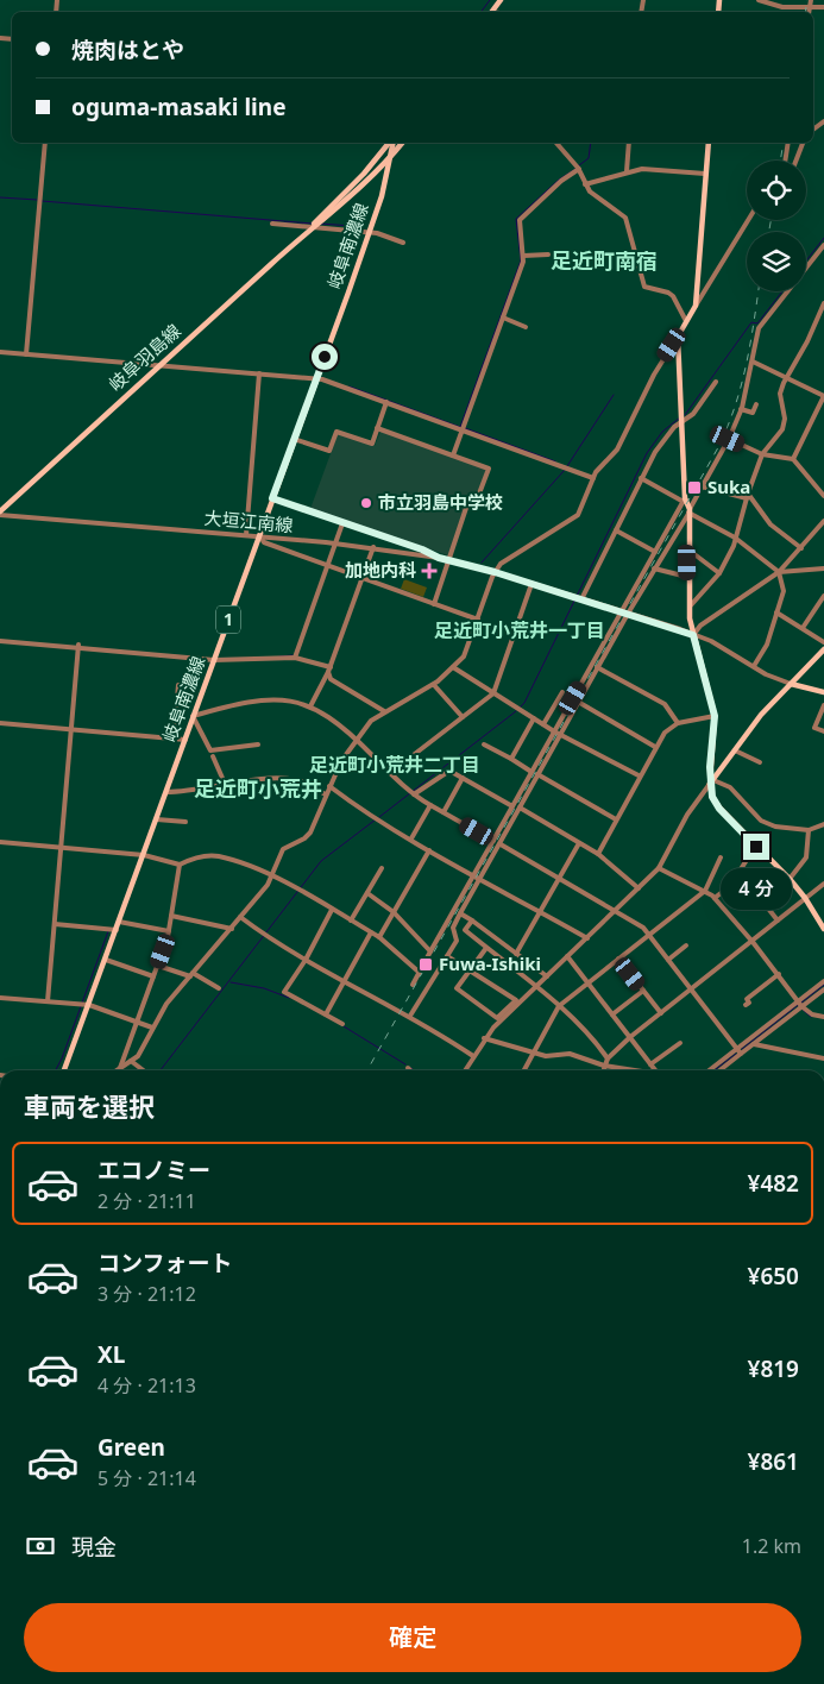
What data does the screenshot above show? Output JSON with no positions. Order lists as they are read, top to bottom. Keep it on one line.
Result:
{"streets":{"main road":["岐阜南濃線","岐阜羽島線","1"],"street":["大垣江南線"]},"crossings":[["岐阜南濃線","岐阜羽島線"],["岐阜南濃線","大垣江南線"],["岐阜羽島線","大垣江南線"]],"districts":["足近町南宿","足近町小荒井一丁目","足近町小荒井二丁目","足近町小荒井"],"places":{"transit":["Suka","Fuwa-Ishiki"],"other":["市立羽島中学校"],"health":["加地内科"]},"page":{"banner":["焼肉はとや","oguma-masaki line"],"bubble":"4 分","heading":"車両を選択","list":[{"name":"エコノミー","note":"2 分 · 21:11","value":"¥482"},{"name":"コンフォート","note":"3 分 · 21:12","value":"¥650"},{"name":"XL","note":"4 分 · 21:13","value":"¥819"},{"name":"Green","note":"5 分 · 21:14","value":"¥861"}],"pay":["現金","1.2 km"],"buttons":"確定"}}
